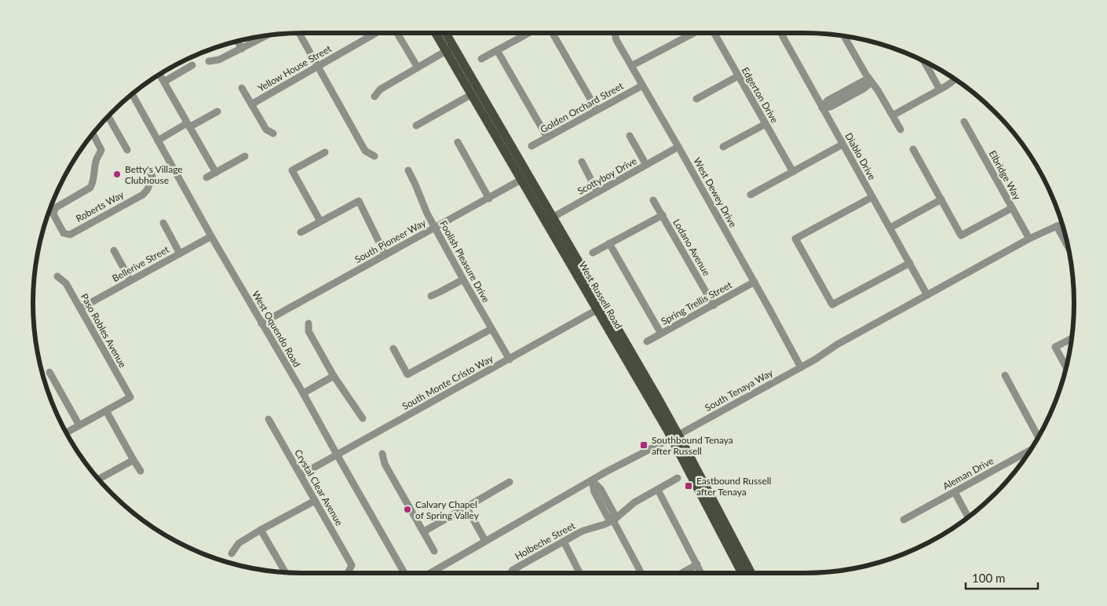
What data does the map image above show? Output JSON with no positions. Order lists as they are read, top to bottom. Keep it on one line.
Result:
{"streets":{"main road":["West Russell Road"],"street":["Yellow House Street","Edgerton Drive","Golden Orchard Street","Diablo Drive","Elbridge Way","Scottyboy Drive","West Dewey Drive","Roberts Way","South Pioneer Way","Lodano Avenue","Foolish Pleasure Drive","Bellerive Street","Spring Trellis Street","West Oquendo Road","Paso Robles Avenue","South Monte Cristo Way","South Tenaya Way","Aleman Drive","Crystal Clear Avenue","Holbeche Street"]},"crossings":[["Golden Orchard Street","West Dewey Drive"],["Diablo Drive","South Tenaya Way"],["Elbridge Way","South Tenaya Way"],["Scottyboy Drive","West Dewey Drive"],["Scottyboy Drive","West Russell Road"],["West Dewey Drive","Spring Trellis Street"],["West Dewey Drive","South Tenaya Way"],["South Pioneer Way","Foolish Pleasure Drive"],["South Pioneer Way","West Russell Road"],["South Pioneer Way","West Oquendo Road"],["Lodano Avenue","Spring Trellis Street"],["Foolish Pleasure Drive","South Monte Cristo Way"],["Bellerive Street","West Oquendo Road"],["Bellerive Street","Paso Robles Avenue"],["West Russell Road","South Monte Cristo Way"],["West Russell Road","South Tenaya Way"],["West Oquendo Road","South Monte Cristo Way"],["South Monte Cristo Way","Crystal Clear Avenue"]],"places":{"other":["Betty's Village Clubhouse","Calvary Chapel of Spring Valley"],"transit":["Southbound Tenaya after Russell","Eastbound Russell after Tenaya"]},"scale_bar":"100 m"}
